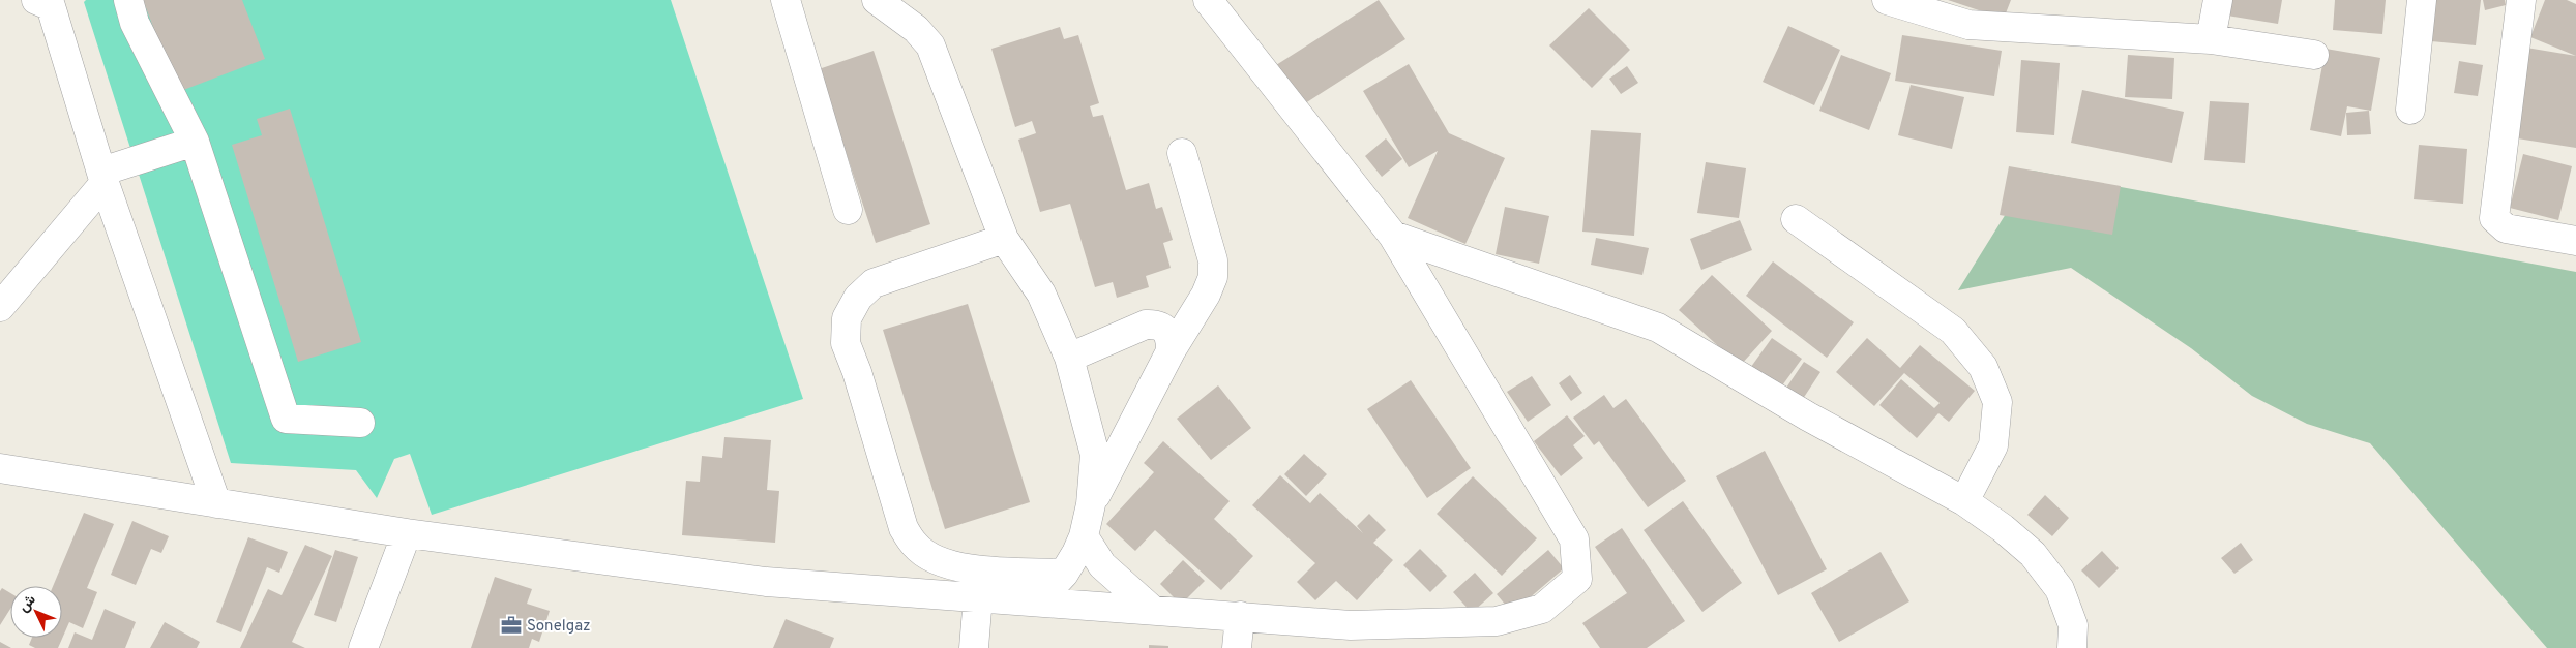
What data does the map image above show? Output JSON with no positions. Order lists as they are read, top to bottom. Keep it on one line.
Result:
{"places":{"office":["Sonelgaz"]},"north":"top left"}
